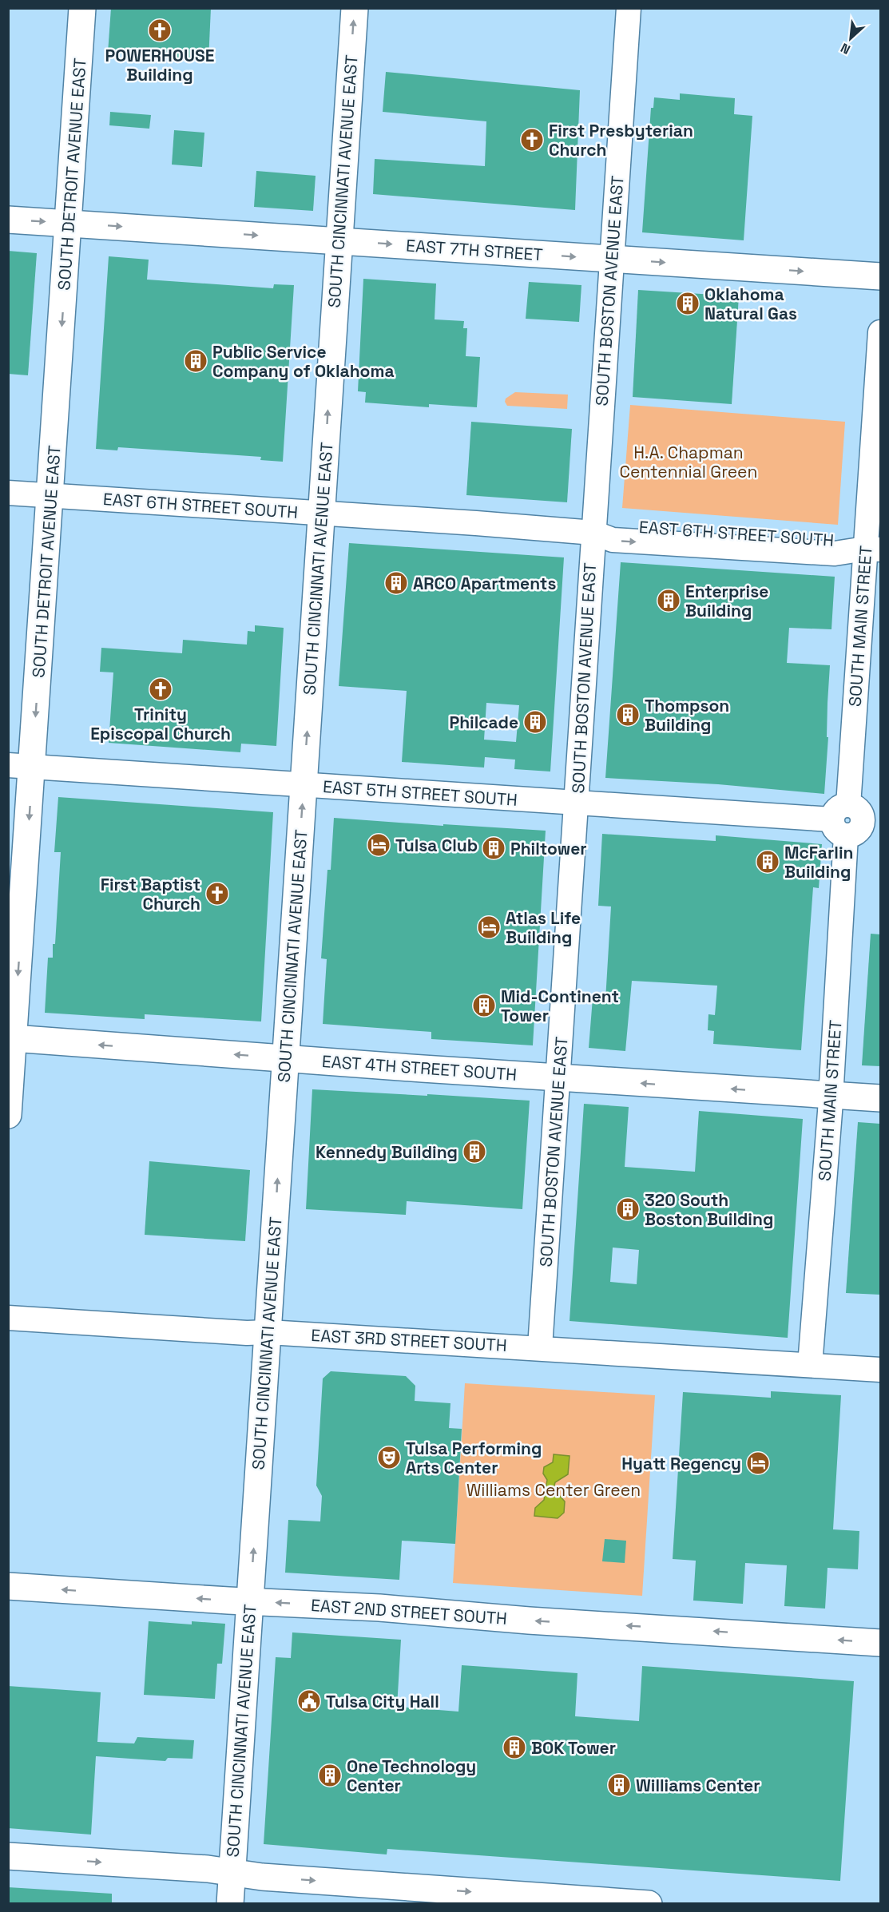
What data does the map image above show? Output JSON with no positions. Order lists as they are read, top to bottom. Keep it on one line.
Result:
{"streets":{"main road":["SOUTH DETROIT AVENUE EAST","SOUTH CINCINNATI AVENUE EAST","EAST 7TH STREET","EAST 4TH STREET SOUTH","EAST 2ND STREET SOUTH"],"street":["SOUTH BOSTON AVENUE EAST","EAST 6TH STREET SOUTH","SOUTH MAIN STREET","EAST 5TH STREET SOUTH","EAST 3RD STREET SOUTH"]},"crossings":[["SOUTH DETROIT AVENUE EAST","EAST 7TH STREET"],["SOUTH DETROIT AVENUE EAST","EAST 6TH STREET SOUTH"],["SOUTH DETROIT AVENUE EAST","EAST 5TH STREET SOUTH"],["SOUTH DETROIT AVENUE EAST","EAST 4TH STREET SOUTH"],["SOUTH CINCINNATI AVENUE EAST","EAST 7TH STREET"],["SOUTH CINCINNATI AVENUE EAST","EAST 6TH STREET SOUTH"],["SOUTH CINCINNATI AVENUE EAST","EAST 5TH STREET SOUTH"],["SOUTH CINCINNATI AVENUE EAST","EAST 4TH STREET SOUTH"],["SOUTH CINCINNATI AVENUE EAST","EAST 3RD STREET SOUTH"],["SOUTH CINCINNATI AVENUE EAST","EAST 2ND STREET SOUTH"],["EAST 7TH STREET","SOUTH BOSTON AVENUE EAST"],["SOUTH BOSTON AVENUE EAST","EAST 6TH STREET SOUTH"],["SOUTH BOSTON AVENUE EAST","EAST 5TH STREET SOUTH"],["SOUTH BOSTON AVENUE EAST","EAST 4TH STREET SOUTH"],["SOUTH BOSTON AVENUE EAST","EAST 3RD STREET SOUTH"],["EAST 6TH STREET SOUTH","SOUTH MAIN STREET"],["SOUTH MAIN STREET","EAST 5TH STREET SOUTH"],["SOUTH MAIN STREET","EAST 4TH STREET SOUTH"],["SOUTH MAIN STREET","EAST 3RD STREET SOUTH"]],"one_way":["SOUTH DETROIT AVENUE EAST","SOUTH CINCINNATI AVENUE EAST","EAST 7TH STREET","EAST 4TH STREET SOUTH","EAST 2ND STREET SOUTH"],"parks":["H.A. Chapman Centennial Green","Williams Center Green"],"places":{"church":["POWERHOUSE Building","First Presbyterian Church","Trinity Episcopal Church","First Baptist Church"],"building":["Oklahoma Natural Gas","Public Service Company of Oklahoma","ARCO Apartments","Enterprise Building","Thompson Building","Philcade","Philtower","McFarlin Building","Mid-Continent Tower","Kennedy Building","320 South Boston Building","BOK Tower","One Technology Center","Williams Center"],"hotel":["Tulsa Club","Atlas Life Building","Hyatt Regency"],"theatre":["Tulsa Performing Arts Center"],"public building":["Tulsa City Hall"]},"north":"bottom left"}
